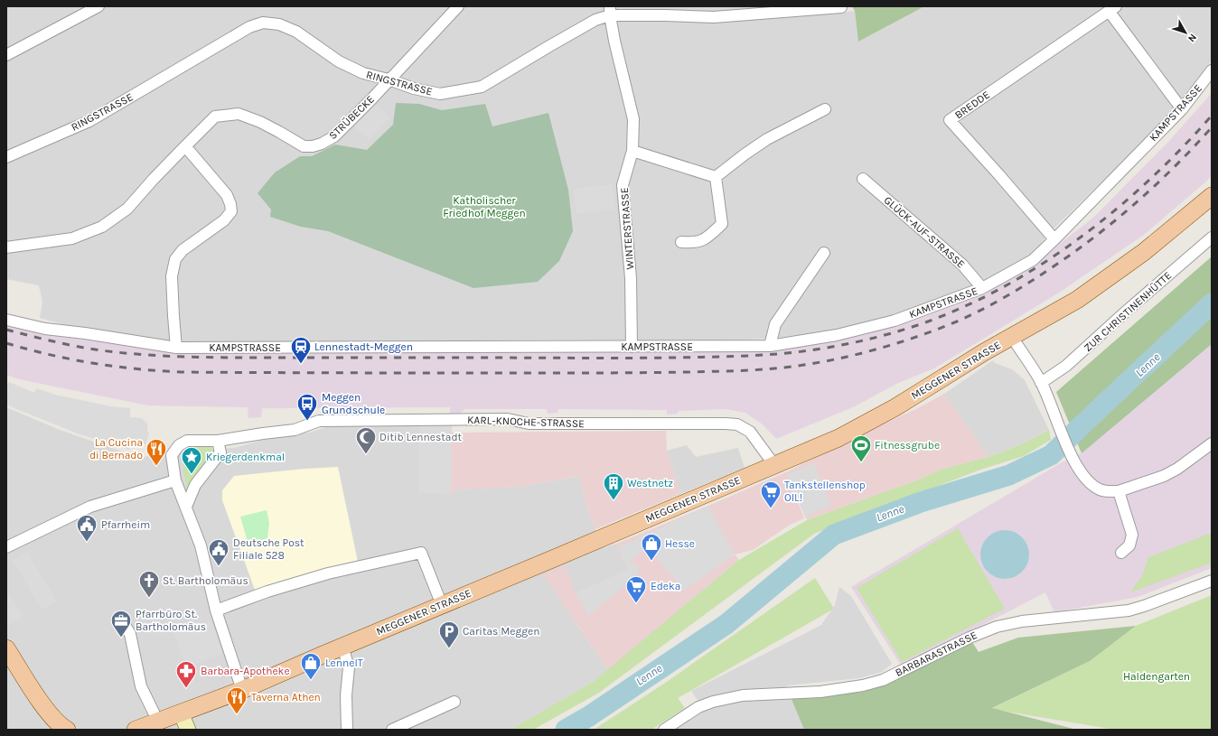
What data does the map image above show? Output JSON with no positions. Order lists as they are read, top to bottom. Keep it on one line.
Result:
{"streets":{"main road":["MEGGENER STRASSE"],"street":["RINGSTRASSE","BREDDE","KAMPSTRASSE","STRÜBECKE","WINTERSTRASSE","GLÜCK-AUF-STRASSE","ZUR CHRISTINENHÜTTE","KARL-KNOCHE-STRASSE","BARBARASTRASSE"]},"crossings":[["RINGSTRASSE","STRÜBECKE"],["RINGSTRASSE","WINTERSTRASSE"],["BREDDE","KAMPSTRASSE"],["KAMPSTRASSE","WINTERSTRASSE"],["KAMPSTRASSE","GLÜCK-AUF-STRASSE"],["MEGGENER STRASSE","KARL-KNOCHE-STRASSE"]],"water":["Lenne"],"parks":["Katholischer Friedhof Meggen","Haldengarten"],"places":{"station":["Lennestadt-Meggen"],"bus stop":["Meggen Grundschule"],"mosque":["Ditib Lennestadt"],"sports":["Fitnessgrube"],"restaurant":["La Cucina di Bernado","Taverna Athen"],"place":["Kriegerdenkmal"],"building":["Westnetz"],"supermarket":["Tankstellenshop OIL!","Edeka"],"public building":["Pfarrheim","Deutsche Post Filiale 528"],"shop":["Hesse","LenneIT"],"church":["St. Bartholomäus"],"office":["Pfarrbüro St. Bartholomäus"],"parking":["Caritas Meggen"],"pharmacy":["Barbara-Apotheke"]},"north":"bottom right"}
